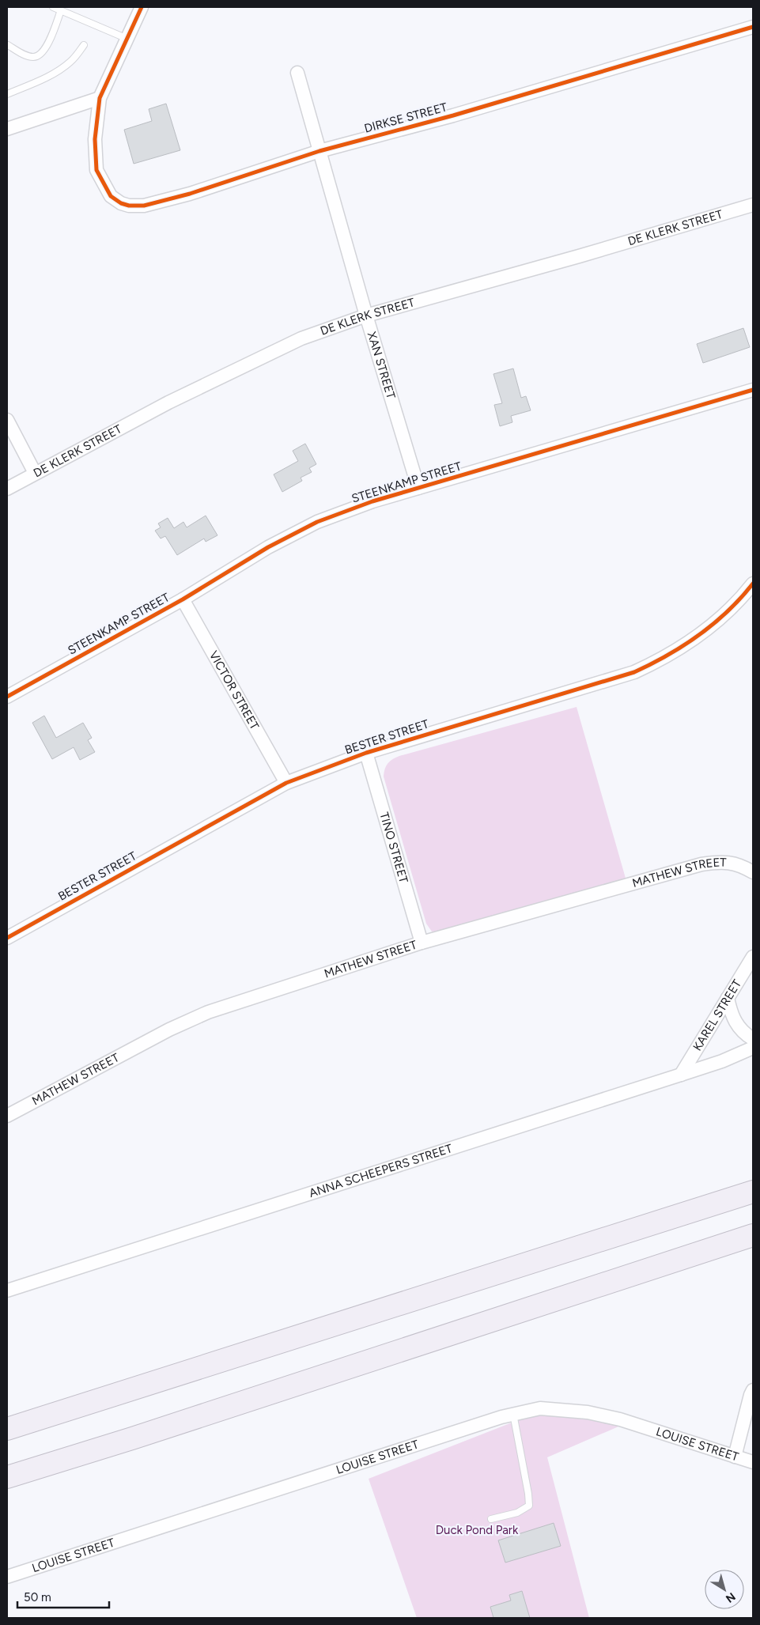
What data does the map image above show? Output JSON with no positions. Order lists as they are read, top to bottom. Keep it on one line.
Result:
{"streets":{"street":["DIRKSE STREET","DE KLERK STREET","XAN STREET","STEENKAMP STREET","VICTOR STREET","BESTER STREET","TINO STREET","MATHEW STREET","KAREL STREET","ANNA SCHEEPERS STREET","LOUISE STREET"]},"crossings":[["DIRKSE STREET","XAN STREET"],["DE KLERK STREET","XAN STREET"],["XAN STREET","STEENKAMP STREET"],["STEENKAMP STREET","VICTOR STREET"],["VICTOR STREET","BESTER STREET"],["BESTER STREET","TINO STREET"],["TINO STREET","MATHEW STREET"],["KAREL STREET","ANNA SCHEEPERS STREET"]],"parks":["Duck Pond Park"],"scale_bar":"50 m","north":"bottom right"}
